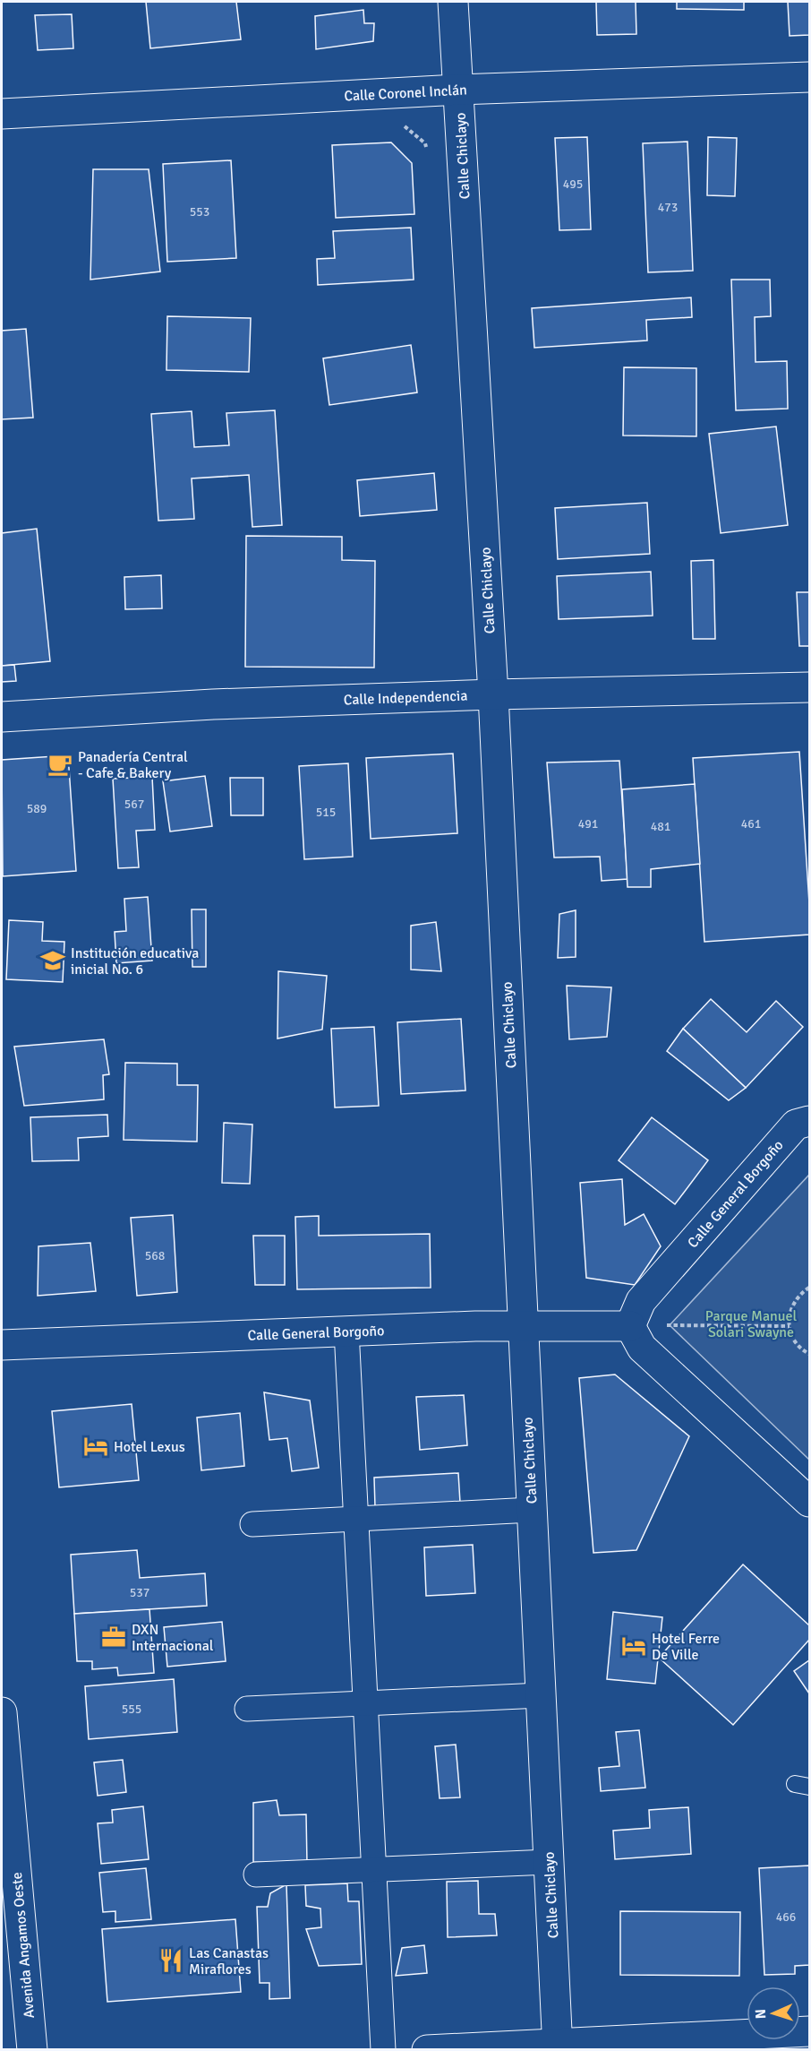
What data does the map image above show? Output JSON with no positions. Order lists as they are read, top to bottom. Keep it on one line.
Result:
{"streets":{"street":["Calle Coronel Inclán","Calle Chiclayo","Calle Independencia","Calle General Borgoño","Avenida Angamos Oeste"]},"crossings":[["Calle Coronel Inclán","Calle Chiclayo"],["Calle Chiclayo","Calle Independencia"],["Calle Chiclayo","Calle General Borgoño"]],"parks":["Parque Manuel Solari Swayne"],"places":{"cafe":["Panadería Central - Cafe & Bakery"],"school or university":["Institución educativa inicial No. 6"],"hotel":["Hotel Lexus","Hotel Ferre De Ville"],"office":["DXN Internacional"],"restaurant":["Las Canastas Miraflores"]},"house_numbers":["495","473","553","567","589","515","491","461","481","568","537","555","466"],"north":"left"}
